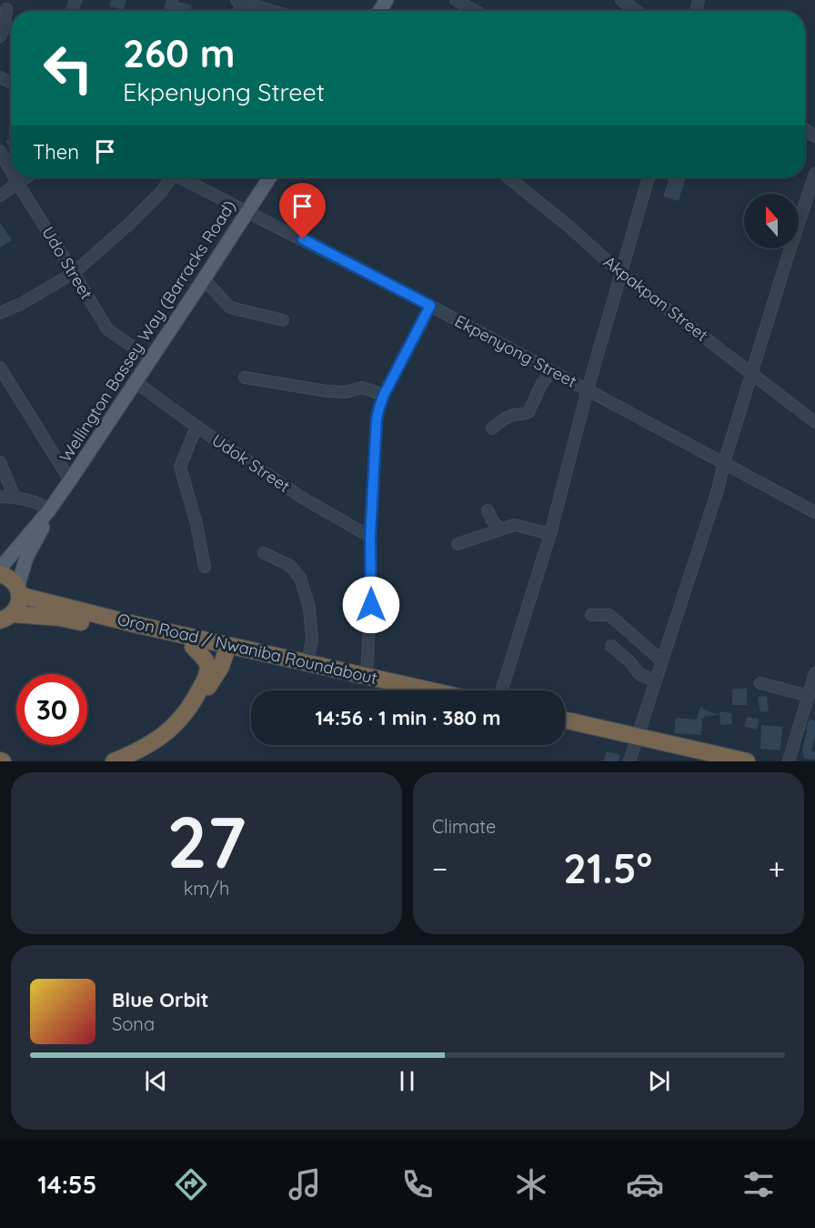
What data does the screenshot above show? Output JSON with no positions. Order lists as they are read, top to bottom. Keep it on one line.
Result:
{"streets":{"highway":["Oron Road / Nwaniba Roundabout"],"main road":["Wellington Bassey Way (Barracks Road)"],"street":["Udo Street","Akpakpan Street","Ekpenyong Street","Udok Street"]},"crossings":[["Udo Street","Wellington Bassey Way (Barracks Road)"],["Wellington Bassey Way (Barracks Road)","Ekpenyong Street"],["Wellington Bassey Way (Barracks Road)","Udok Street"]],"north":"top","page":{"turn":["260 m","Ekpenyong Street"],"then":"Then","limit":"30","trip":"14:56 · 1 min · 380 m","tile":[["27","km/h"],"Climate"],"heat":["−","21.5°","+"],"song":["Blue Orbit","Sona"],"tabs":"14:55"}}
